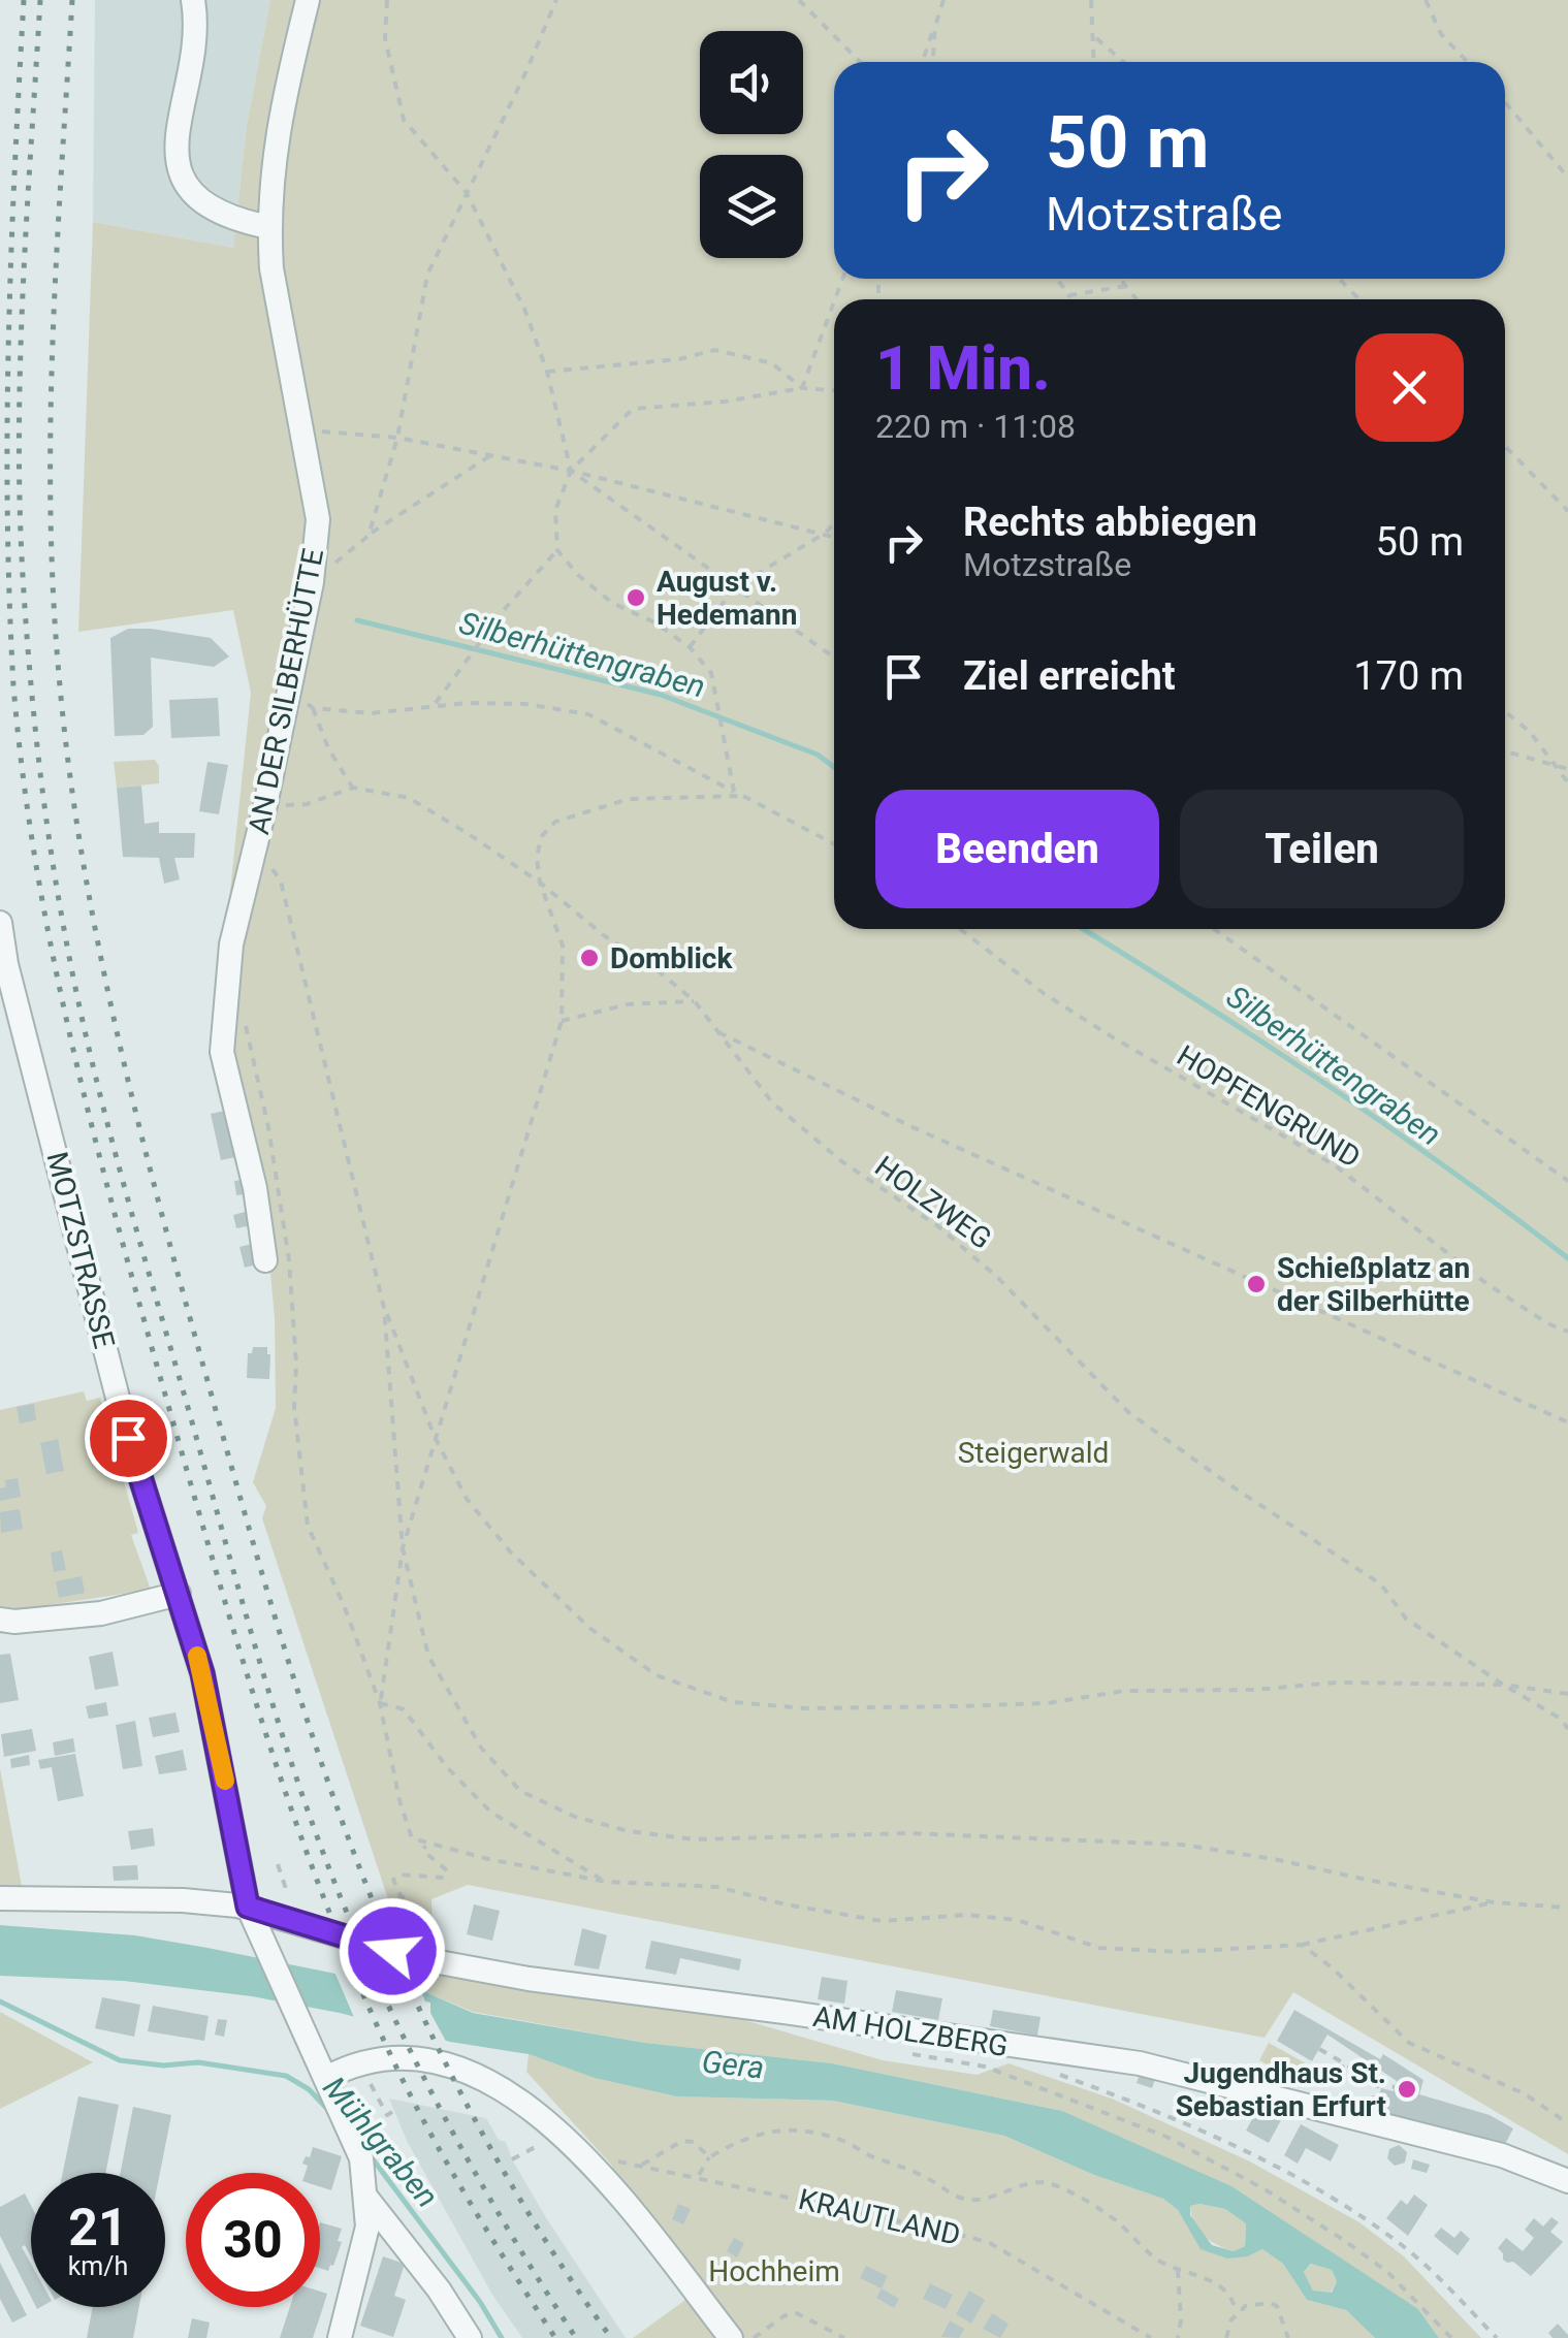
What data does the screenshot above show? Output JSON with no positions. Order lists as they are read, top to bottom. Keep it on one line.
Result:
{"streets":{"street":["AN DER SILBERHÜTTE","MOTZSTRASSE","AM HOLZBERG"],"path":["HOPFENGRUND","HOLZWEG","KRAUTLAND"]},"crossings":[["MOTZSTRASSE","AM HOLZBERG"]],"water":["Silberhüttengraben","Gera","Mühlgraben"],"parks":["Steigerwald","Hochheim"],"places":["August v. Hedemann","Domblick","Schießplatz an der Silberhütte","Jugendhaus St. Sebastian Erfurt"],"page":{"turn":["50 m","Motzstraße"],"heading":["1 Min.","220 m · 11:08"],"list":[{"name":"Rechts abbiegen","note":"Motzstraße","value":"50 m"},{"name":"Ziel erreicht","value":"170 m"}],"buttons":["Beenden","Teilen"],"speed":"21 km/h","limit":"30"}}
